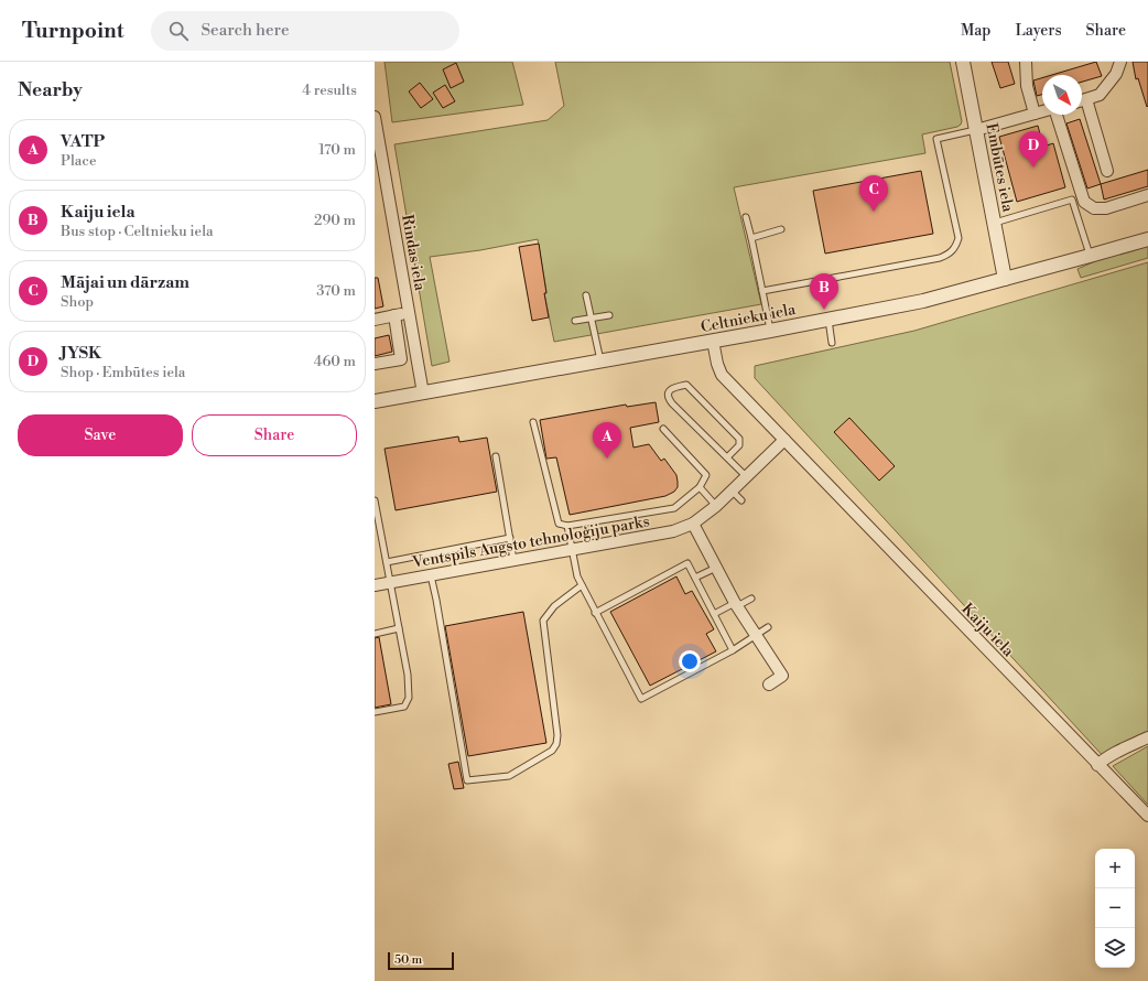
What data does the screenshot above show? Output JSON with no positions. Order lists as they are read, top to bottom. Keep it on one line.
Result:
{"streets":{"street":["Embūtes iela","Rindas iela","Celtnieku iela","Ventspils Augsto tehnoloģiju parks","Kaiju iela"]},"crossings":[["Embūtes iela","Celtnieku iela"],["Rindas iela","Celtnieku iela"],["Celtnieku iela","Kaiju iela"],["Ventspils Augsto tehnoloģiju parks","Kaiju iela"]],"scale_bar":"50 m","north":"bottom right","page":{"header":"Turnpoint","search":"Search here","nav":["Map","Layers","Share"],"heading":["Nearby","4 results"],"list":[{"mark":"A","name":"VATP","note":"Place","value":"170 m"},{"mark":"B","name":"Kaiju iela","note":"Bus stop · Celtnieku iela","value":"290 m"},{"mark":"C","name":"Mājai un dārzam","note":"Shop","value":"370 m"},{"mark":"D","name":"JYSK","note":"Shop · Embūtes iela","value":"460 m"}],"pins":["D","C","B","A"],"buttons":["Save","Share"],"map_buttons":["+","−"],"scale":"50 m"}}
